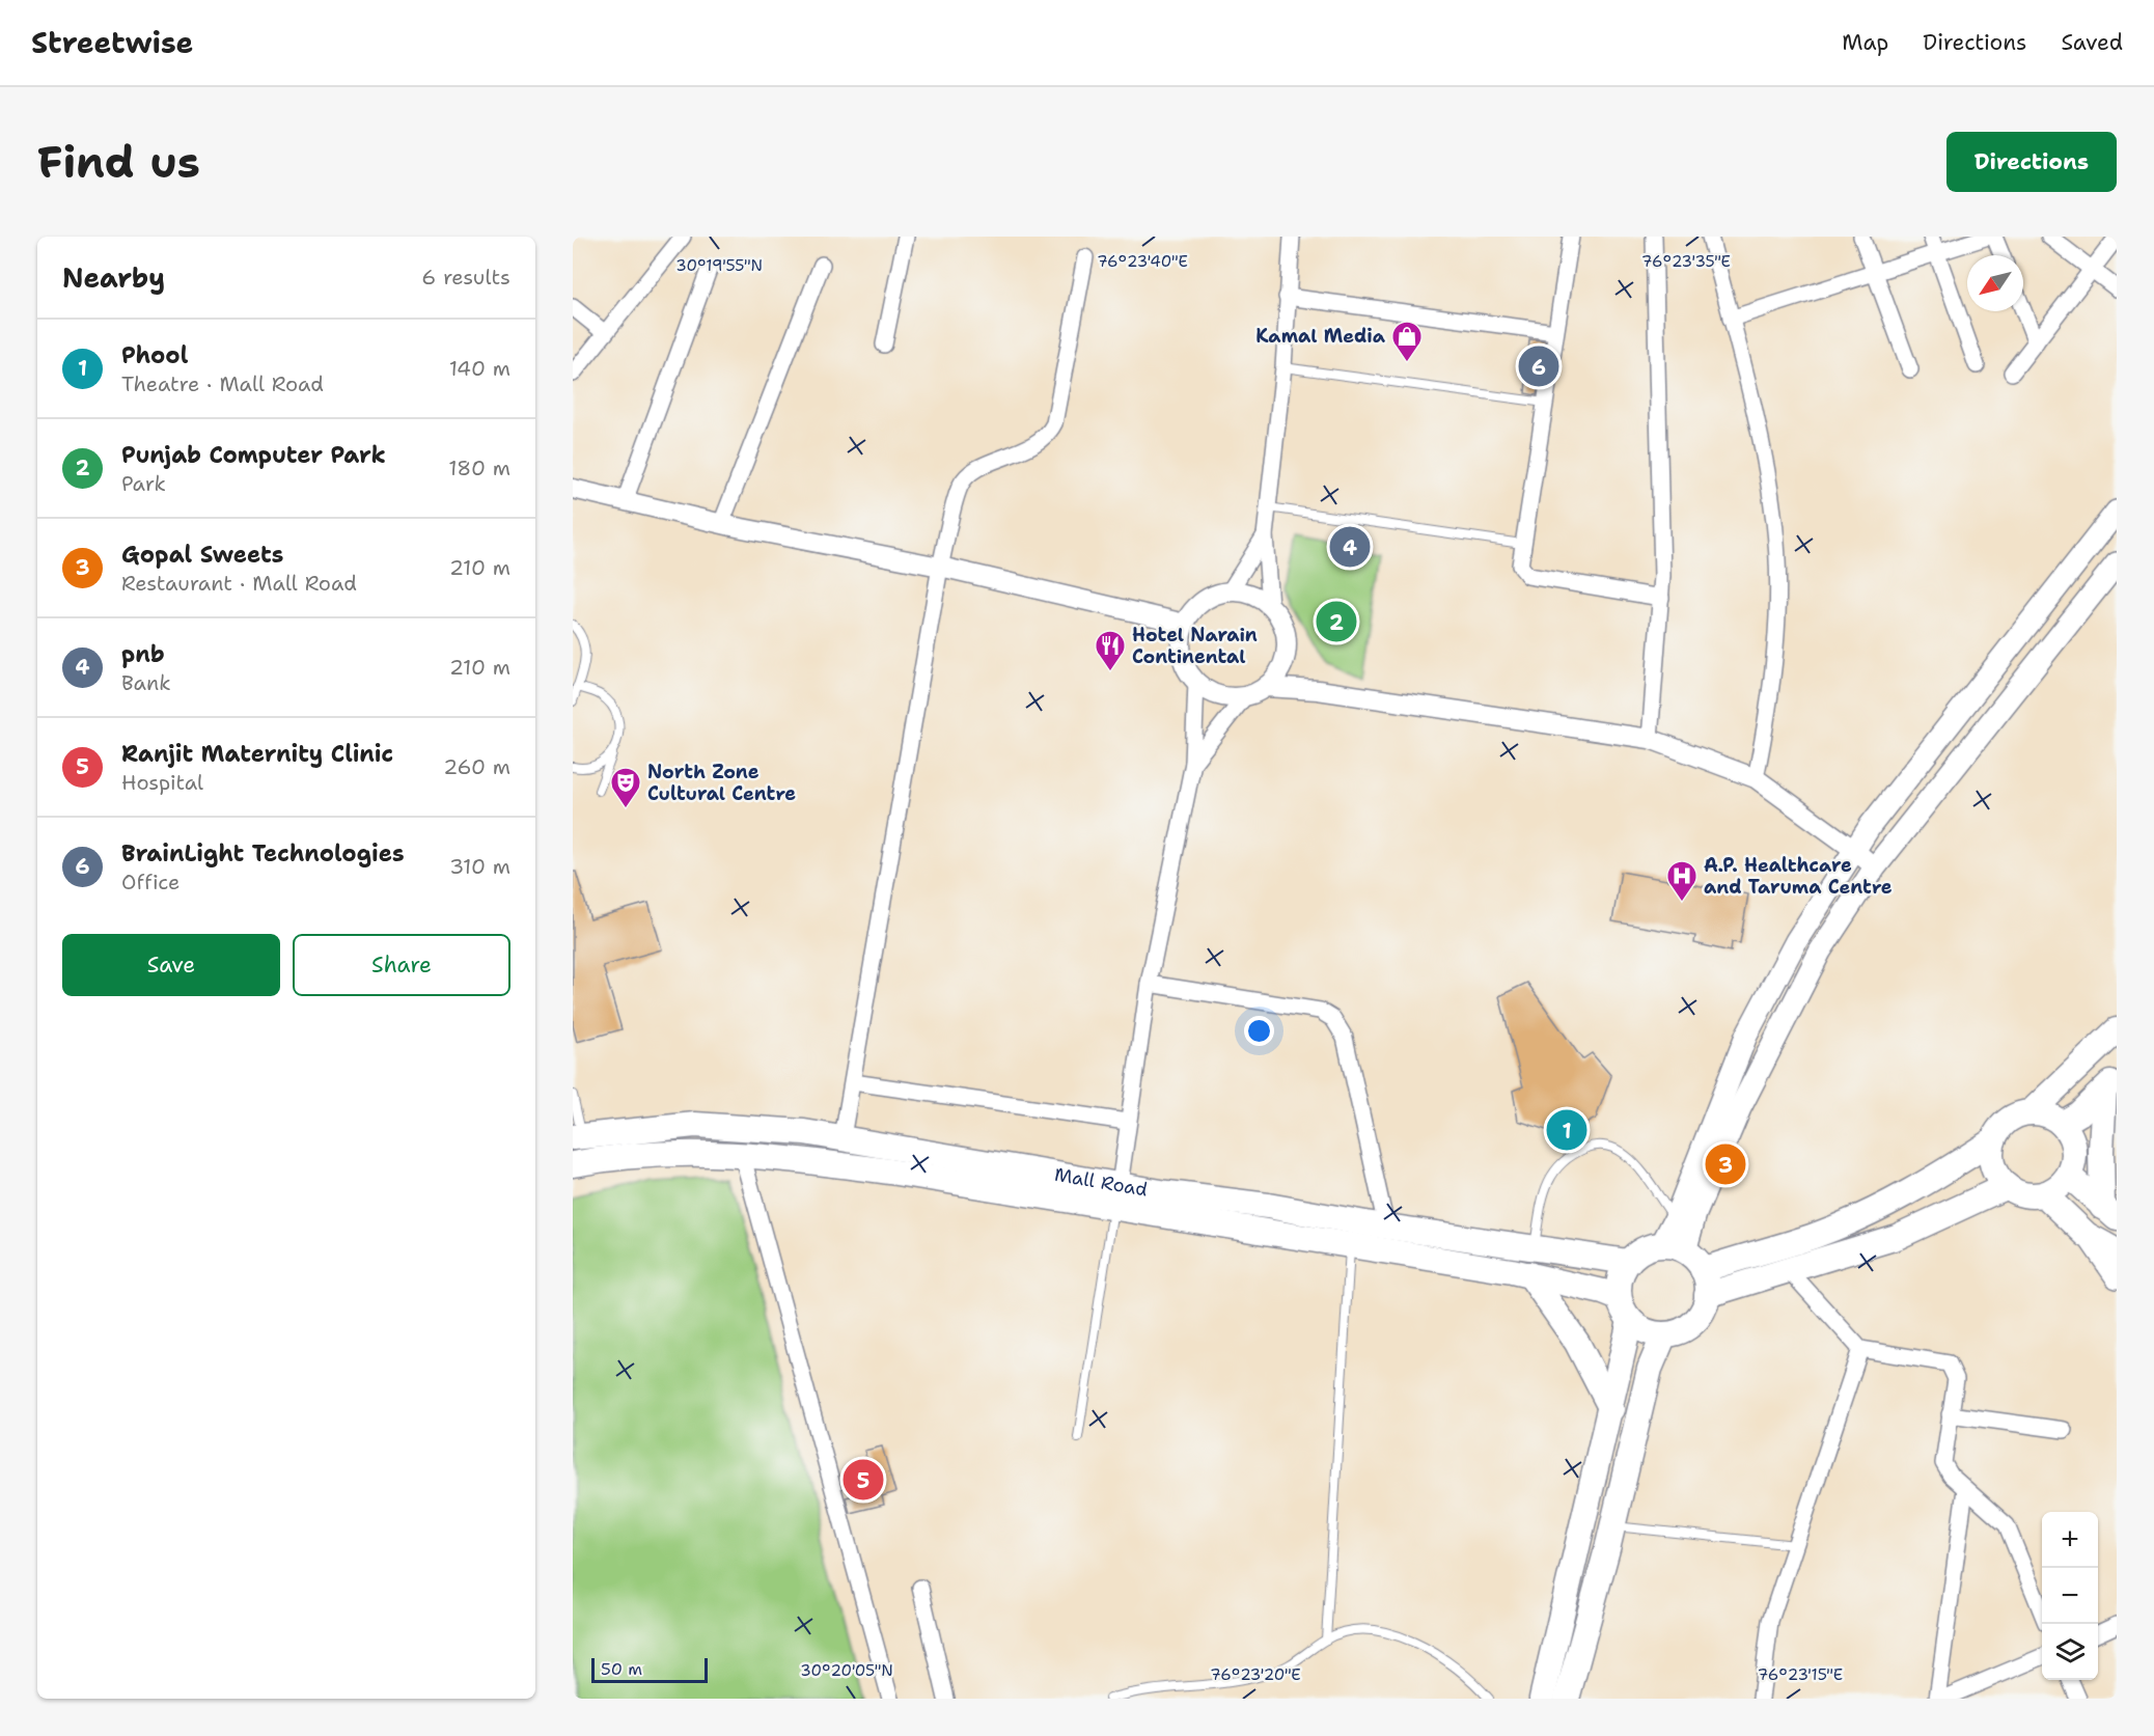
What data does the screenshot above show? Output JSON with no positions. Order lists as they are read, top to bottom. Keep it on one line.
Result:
{"streets":{"main road":["Mall Road"]},"places":{"shop":["Kamal Media"],"restaurant":["Hotel Narain Continental"],"theatre":["North Zone Cultural Centre"],"hospital":["A.P. Healthcare and Taruma Centre"]},"scale_bar":"50 m","north":"bottom left","page":{"header":"Streetwise","nav":["Map","Directions","Saved"],"buttons":["Directions",["Save","Share"]],"title":"Find us","heading":["Nearby","6 results"],"list":[{"mark":"1","name":"Phool","note":"Theatre · Mall Road","value":"140 m"},{"mark":"2","name":"Punjab Computer Park","note":"Park","value":"180 m"},{"mark":"3","name":"Gopal Sweets","note":"Restaurant · Mall Road","value":"210 m"},{"mark":"4","name":"pnb","note":"Bank","value":"210 m"},{"mark":"5","name":"Ranjit Maternity Clinic","note":"Hospital","value":"260 m"},{"mark":"6","name":"BrainLight Technologies","note":"Office","value":"310 m"}],"pins":["6","4","2","1","3","5"],"map_buttons":["+","−"],"scale":"50 m"},"coordinates":["76°23'40\"E","76°23'35\"E","30°19'55\"N","30°20'05\"N","76°23'20\"E","76°23'15\"E"]}
